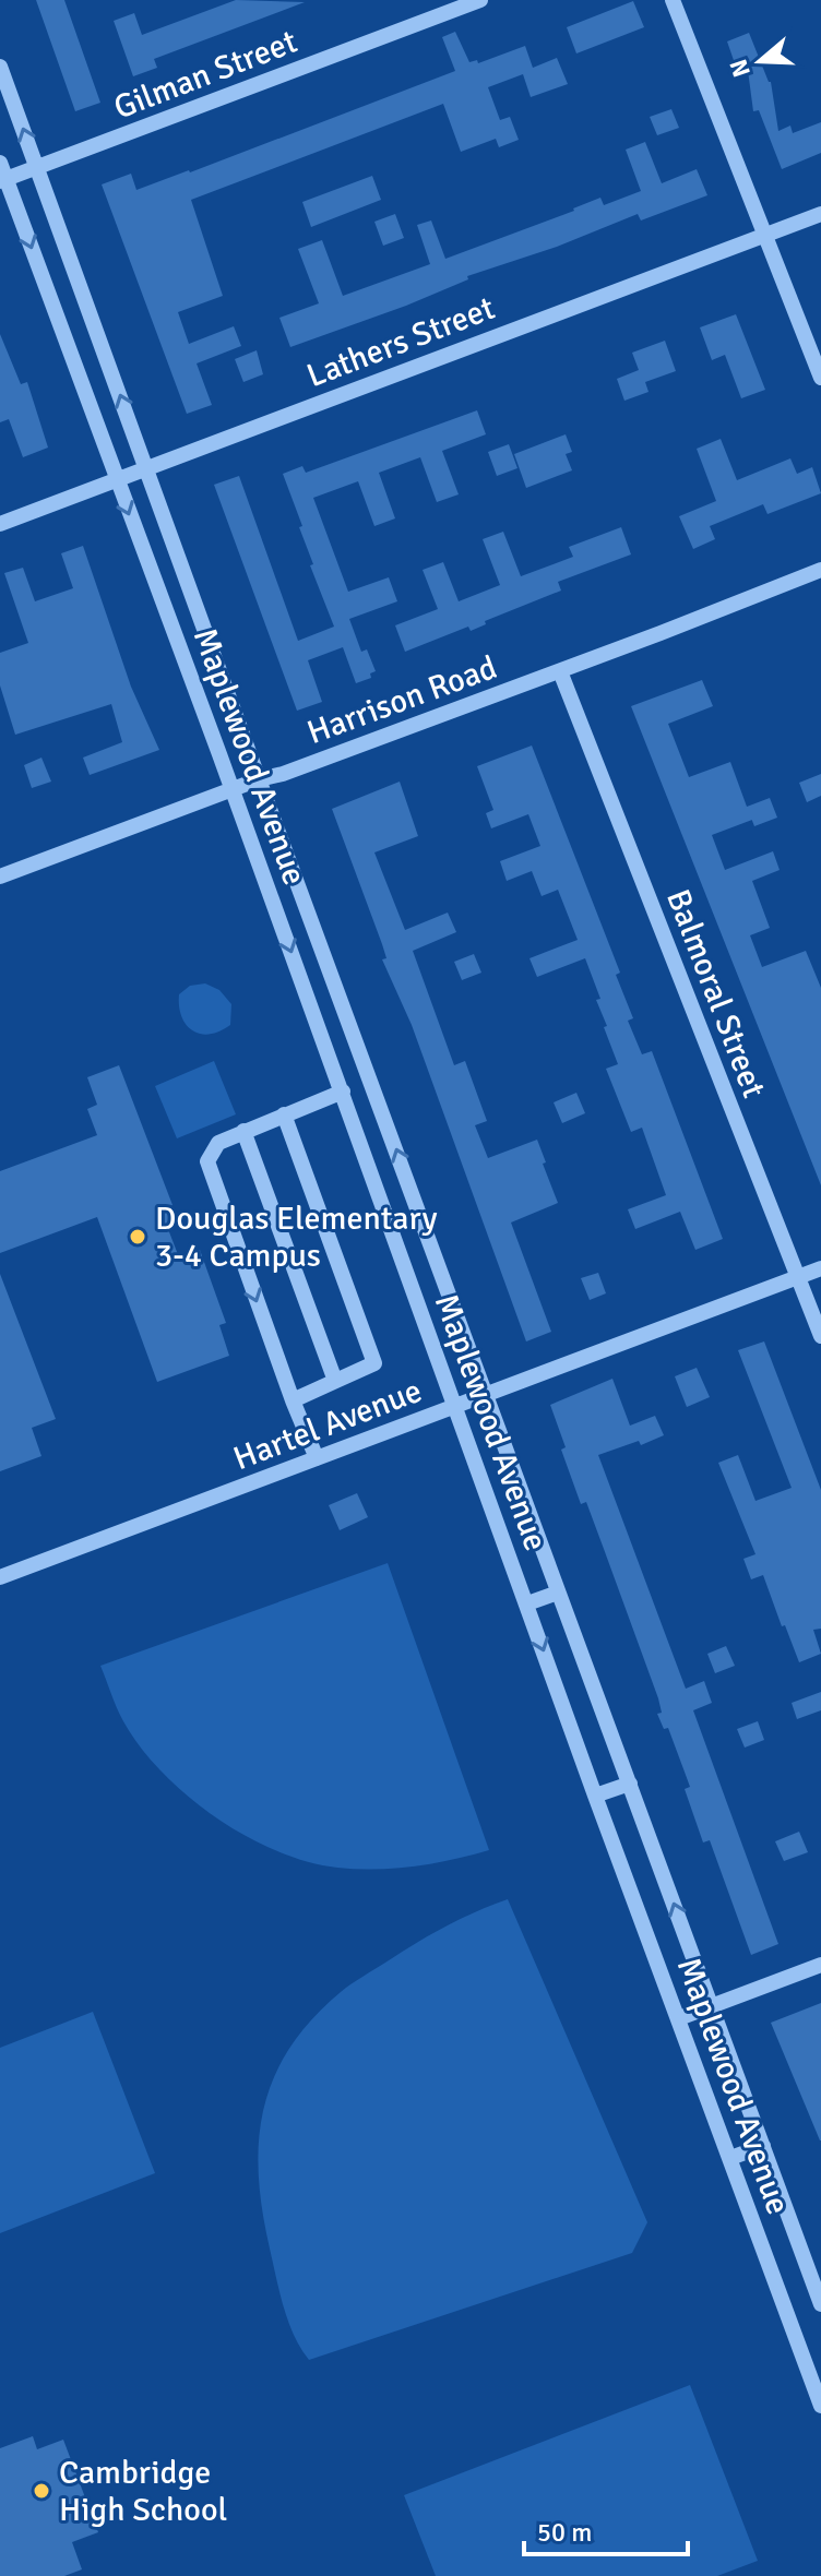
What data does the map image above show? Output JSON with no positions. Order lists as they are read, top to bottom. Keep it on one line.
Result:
{"streets":{"street":["Gilman Street","Lathers Street","Harrison Road","Maplewood Avenue","Balmoral Street","Hartel Avenue"]},"crossings":[["Gilman Street","Maplewood Avenue"],["Lathers Street","Maplewood Avenue"],["Harrison Road","Maplewood Avenue"],["Harrison Road","Balmoral Street"],["Maplewood Avenue","Hartel Avenue"],["Balmoral Street","Hartel Avenue"]],"places":["Douglas Elementary 3-4 Campus","Cambridge High School"],"scale_bar":"50 m","north":"left"}
